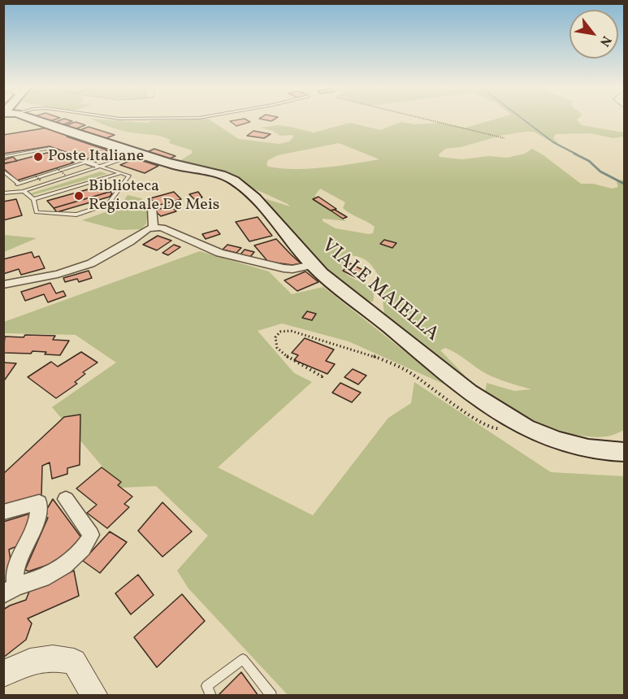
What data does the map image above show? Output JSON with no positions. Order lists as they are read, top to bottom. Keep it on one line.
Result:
{"streets":{"main road":["VIALE MAIELLA"]},"places":["Poste Italiane","Biblioteca Regionale De Meis"],"north":"bottom right"}
